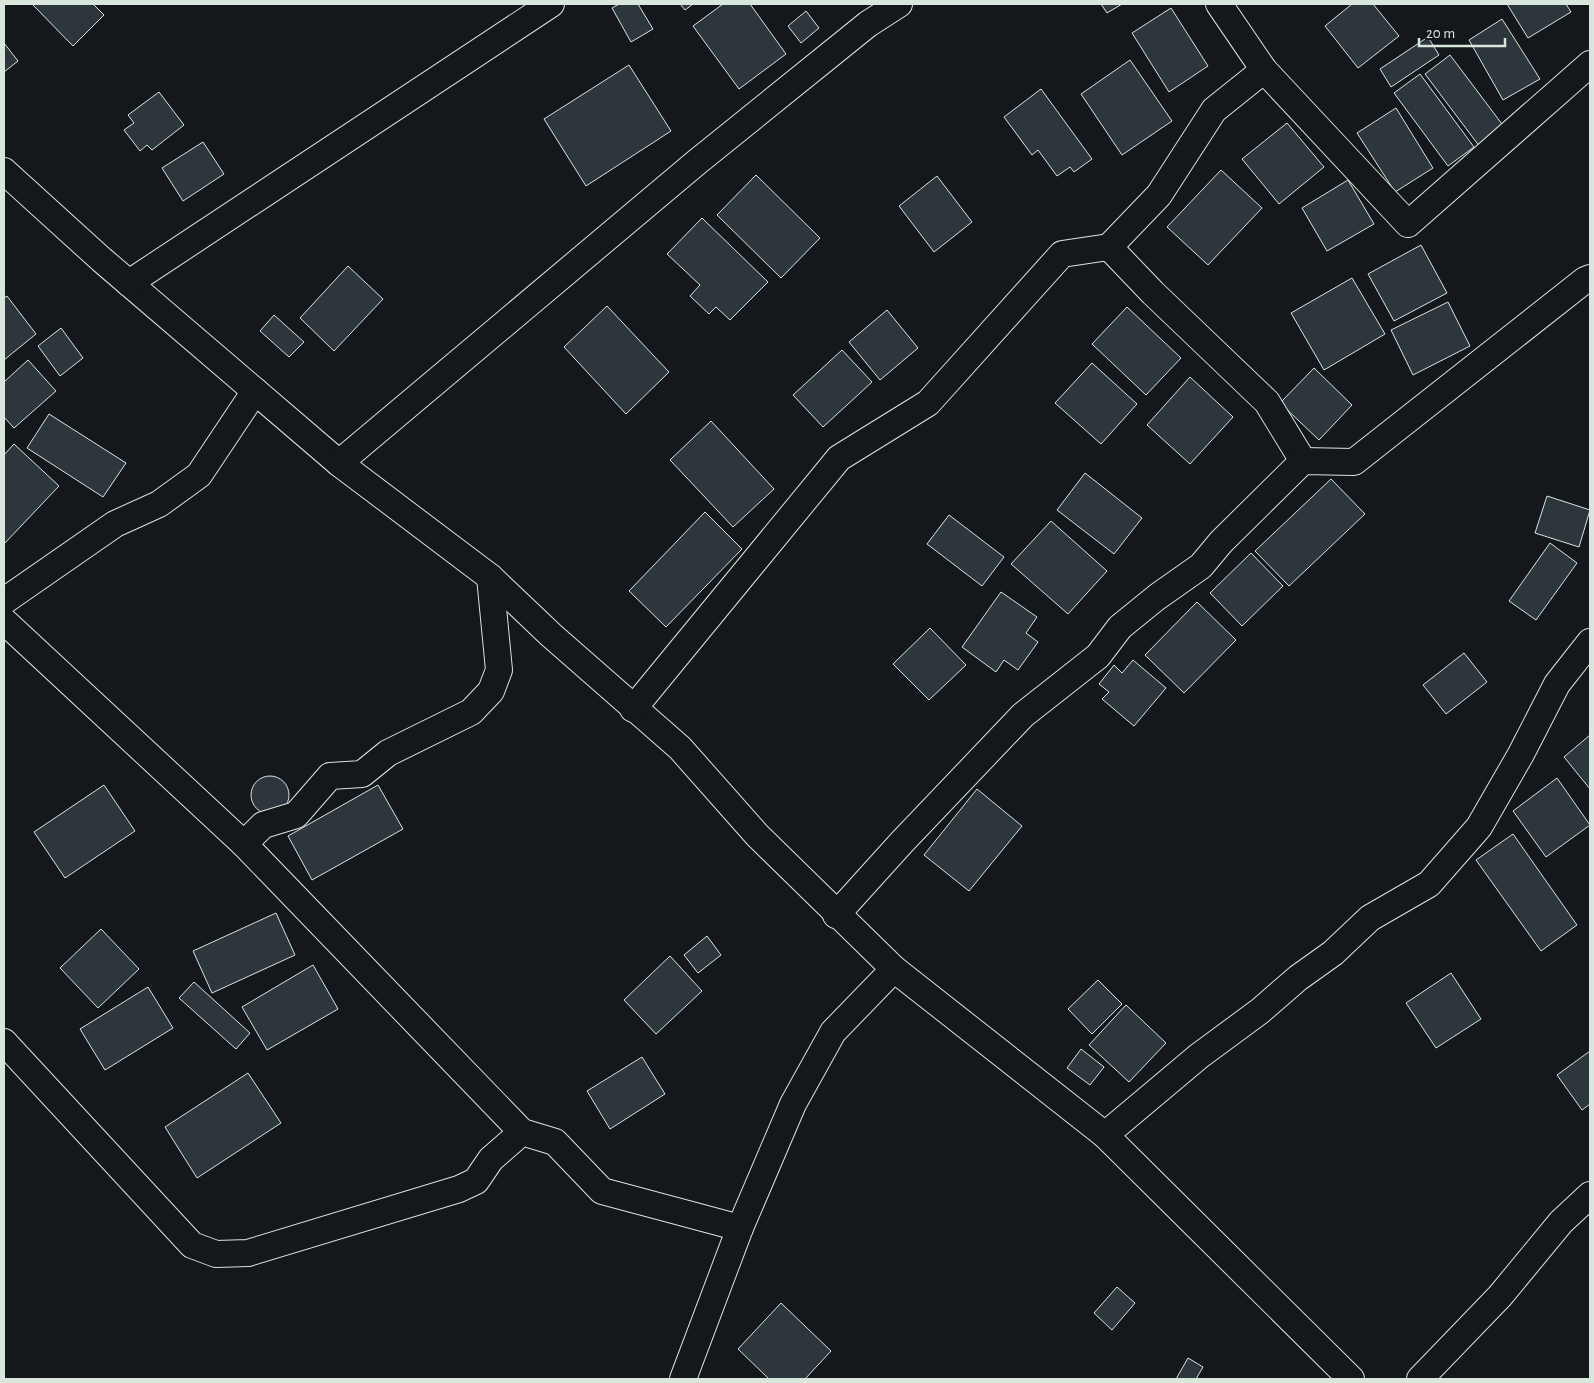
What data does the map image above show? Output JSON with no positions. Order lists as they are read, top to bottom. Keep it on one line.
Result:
{"scale_bar":"20 m"}
